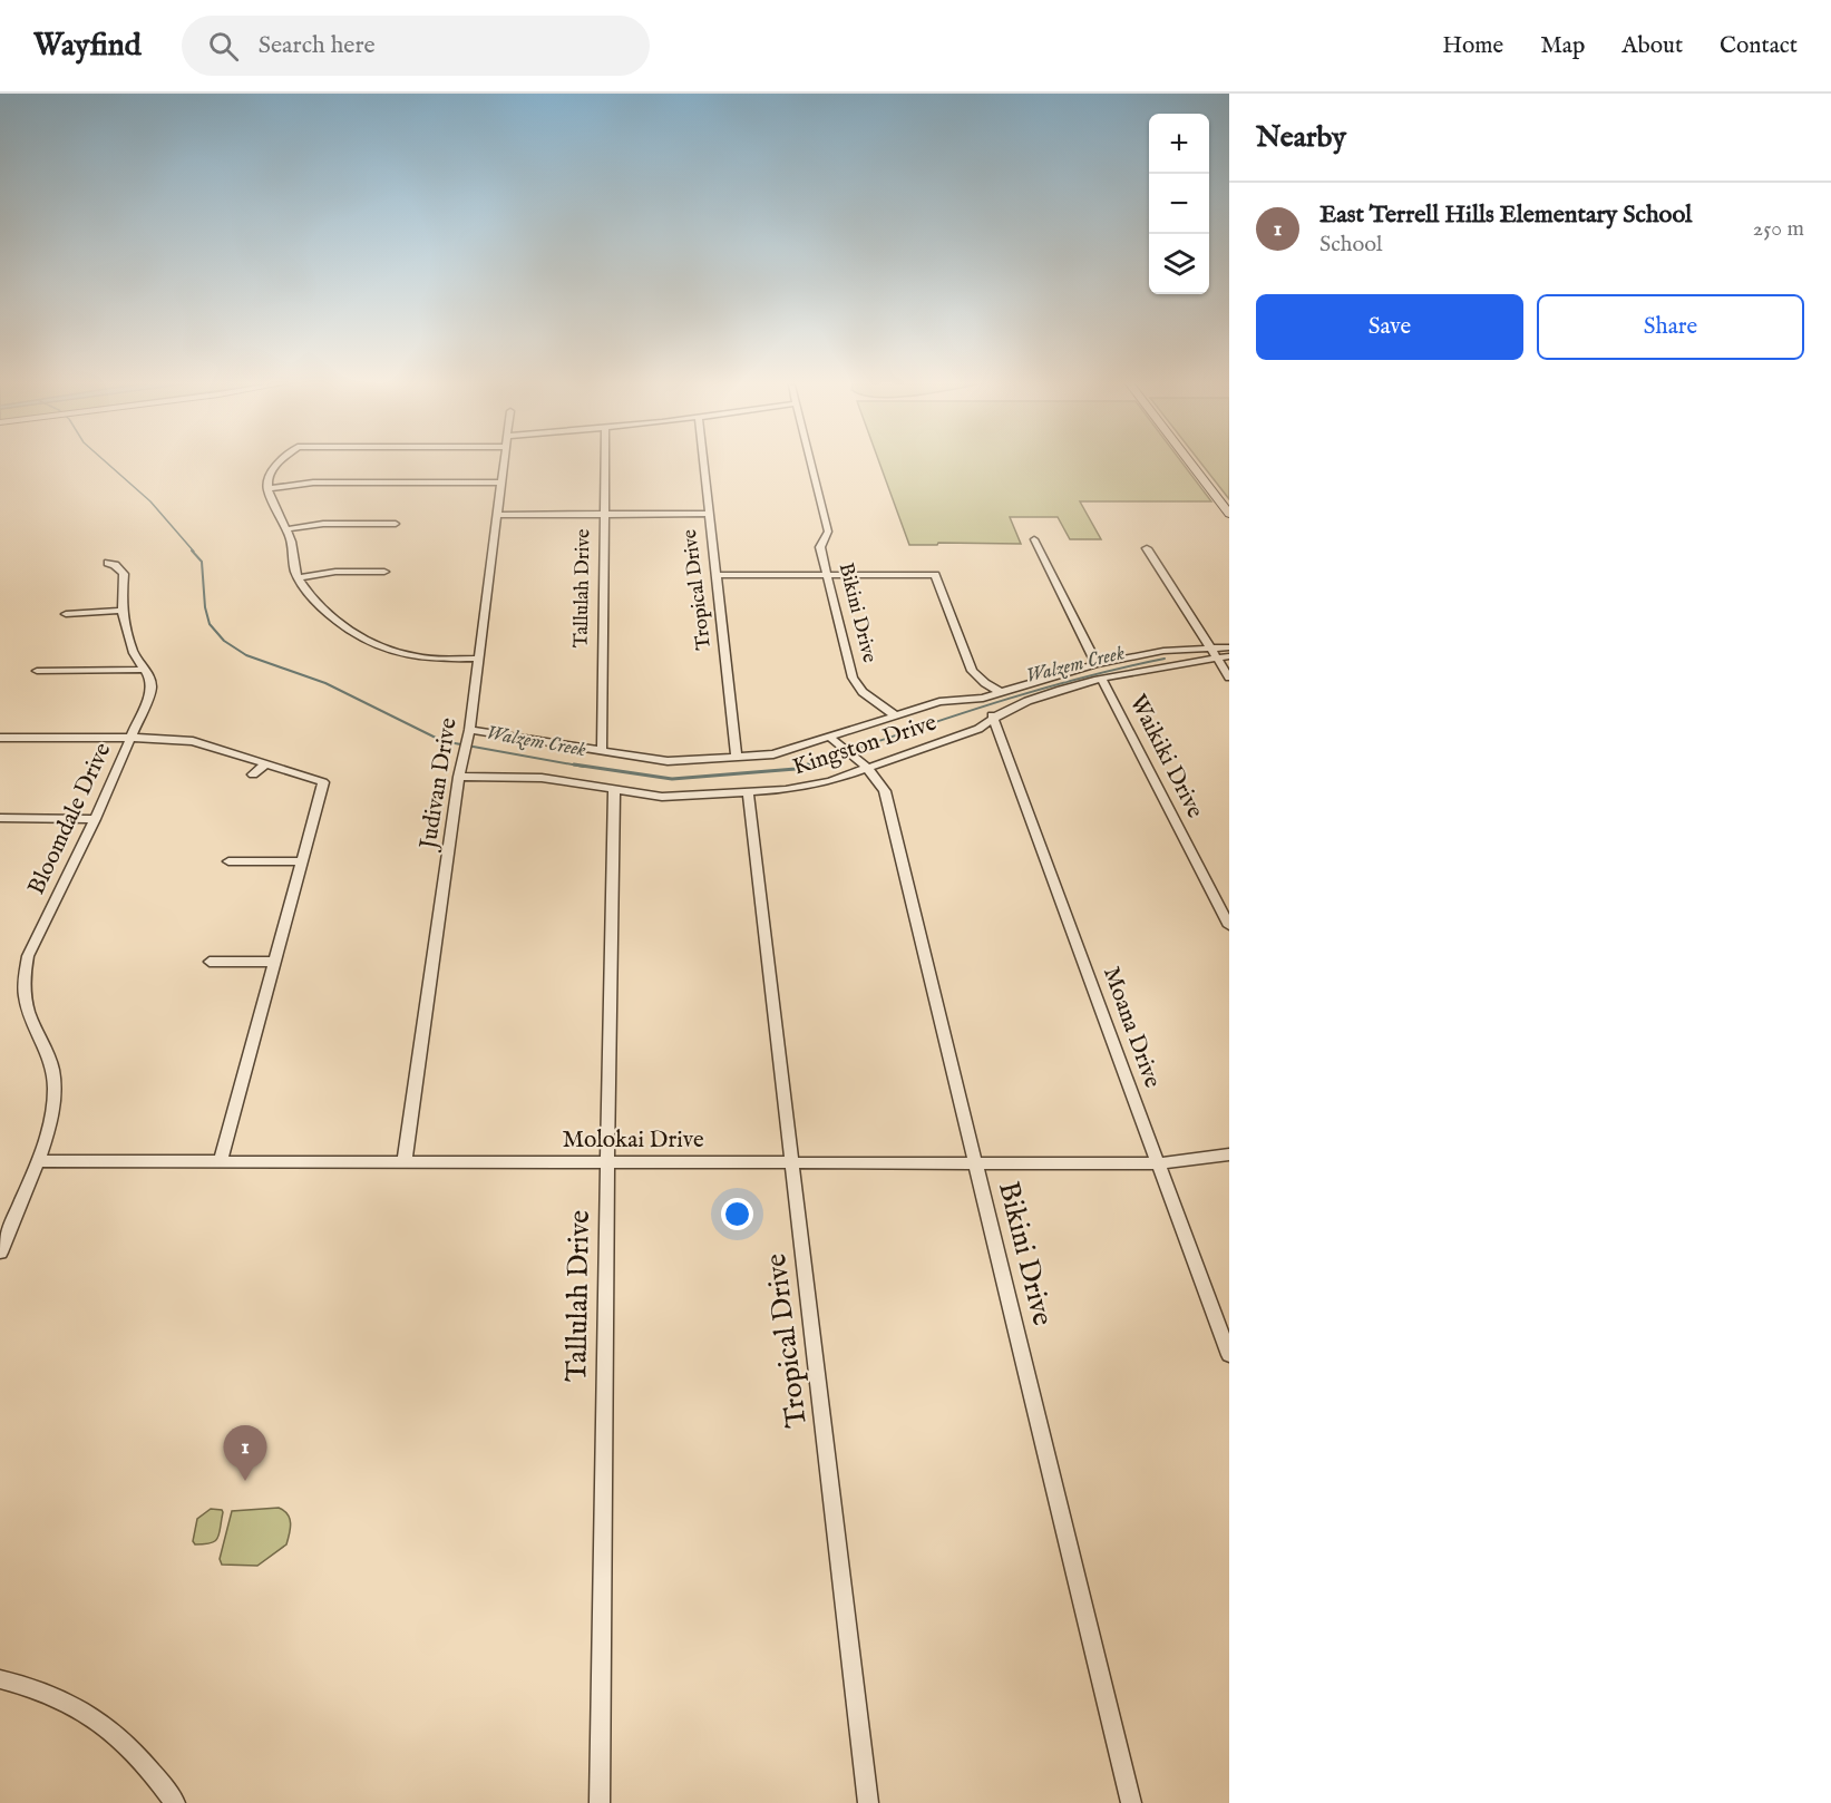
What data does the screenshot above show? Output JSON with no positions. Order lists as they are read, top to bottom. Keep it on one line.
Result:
{"streets":{"street":["Tallulah Drive","Tropical Drive","Bikini Drive","Kingston Drive","Waikiki Drive","Judivan Drive","Bloomdale Drive","Moana Drive","Molokai Drive"]},"crossings":[["Tallulah Drive","Kingston Drive"],["Tallulah Drive","Molokai Drive"],["Tropical Drive","Kingston Drive"],["Tropical Drive","Molokai Drive"],["Bikini Drive","Kingston Drive"],["Bikini Drive","Molokai Drive"],["Kingston Drive","Waikiki Drive"],["Kingston Drive","Judivan Drive"],["Kingston Drive","Moana Drive"],["Judivan Drive","Molokai Drive"],["Bloomdale Drive","Molokai Drive"],["Moana Drive","Molokai Drive"]],"water":["Walzem Creek"],"page":{"header":"Wayfind","search":"Search here","nav":["Home","Map","About","Contact"],"heading":"Nearby","map_buttons":["+","−"],"list":[{"mark":"1","name":"East Terrell Hills Elementary School","note":"School","value":"250 m"}],"buttons":["Save","Share"],"pins":"1"}}
